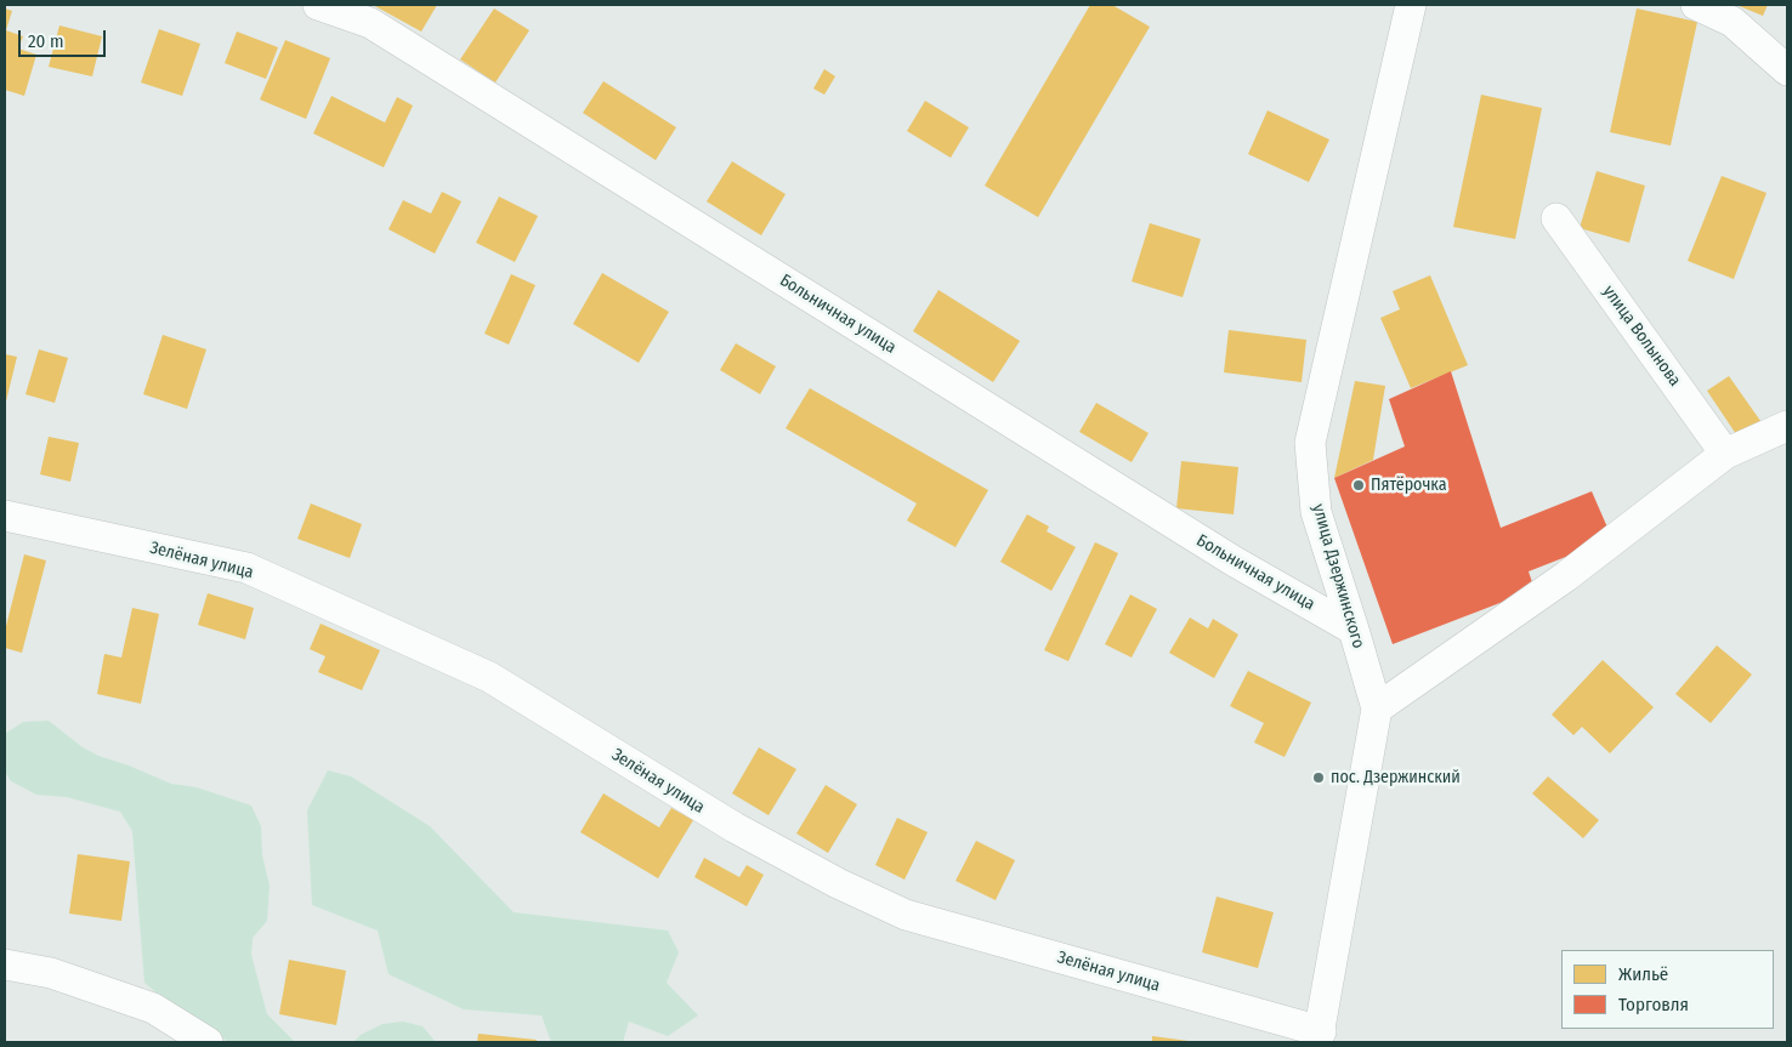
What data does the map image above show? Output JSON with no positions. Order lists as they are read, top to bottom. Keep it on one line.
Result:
{"streets":{"street":["Больничная улица","улица Волынова","Зелёная улица","улица Дзержинского"]},"crossings":[["Больничная улица","улица Дзержинского"],["Зелёная улица","улица Дзержинского"]],"places":["Пятёрочка","пос. Дзержинский"],"legend":["Жильё","Торговля"],"scale_bar":"20 m"}
